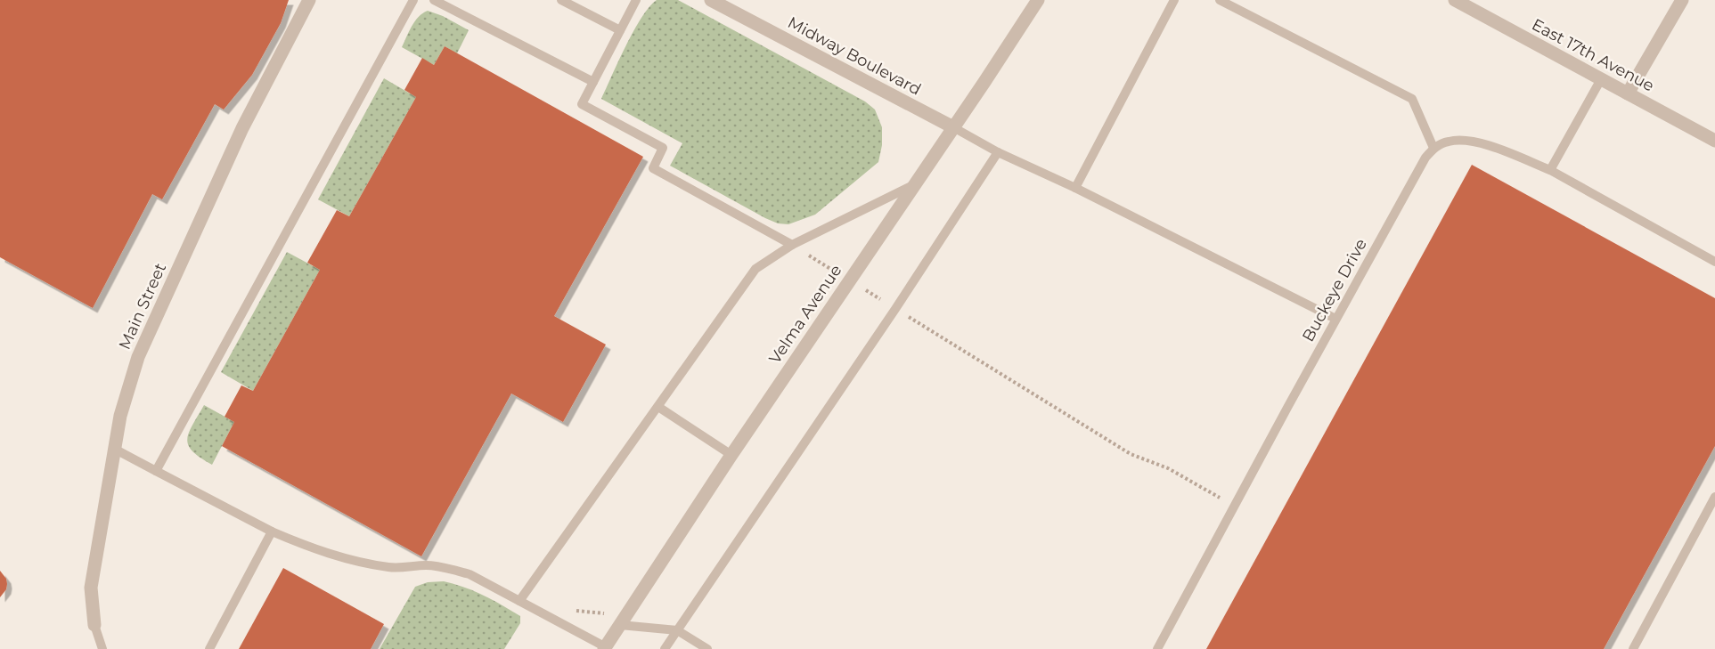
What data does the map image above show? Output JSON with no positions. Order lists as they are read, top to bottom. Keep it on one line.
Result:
{"streets":{"street":["East 17th Avenue","Midway Boulevard","Main Street","Velma Avenue"],"lane":["Buckeye Drive"]},"crossings":[["Midway Boulevard","Velma Avenue"]]}
